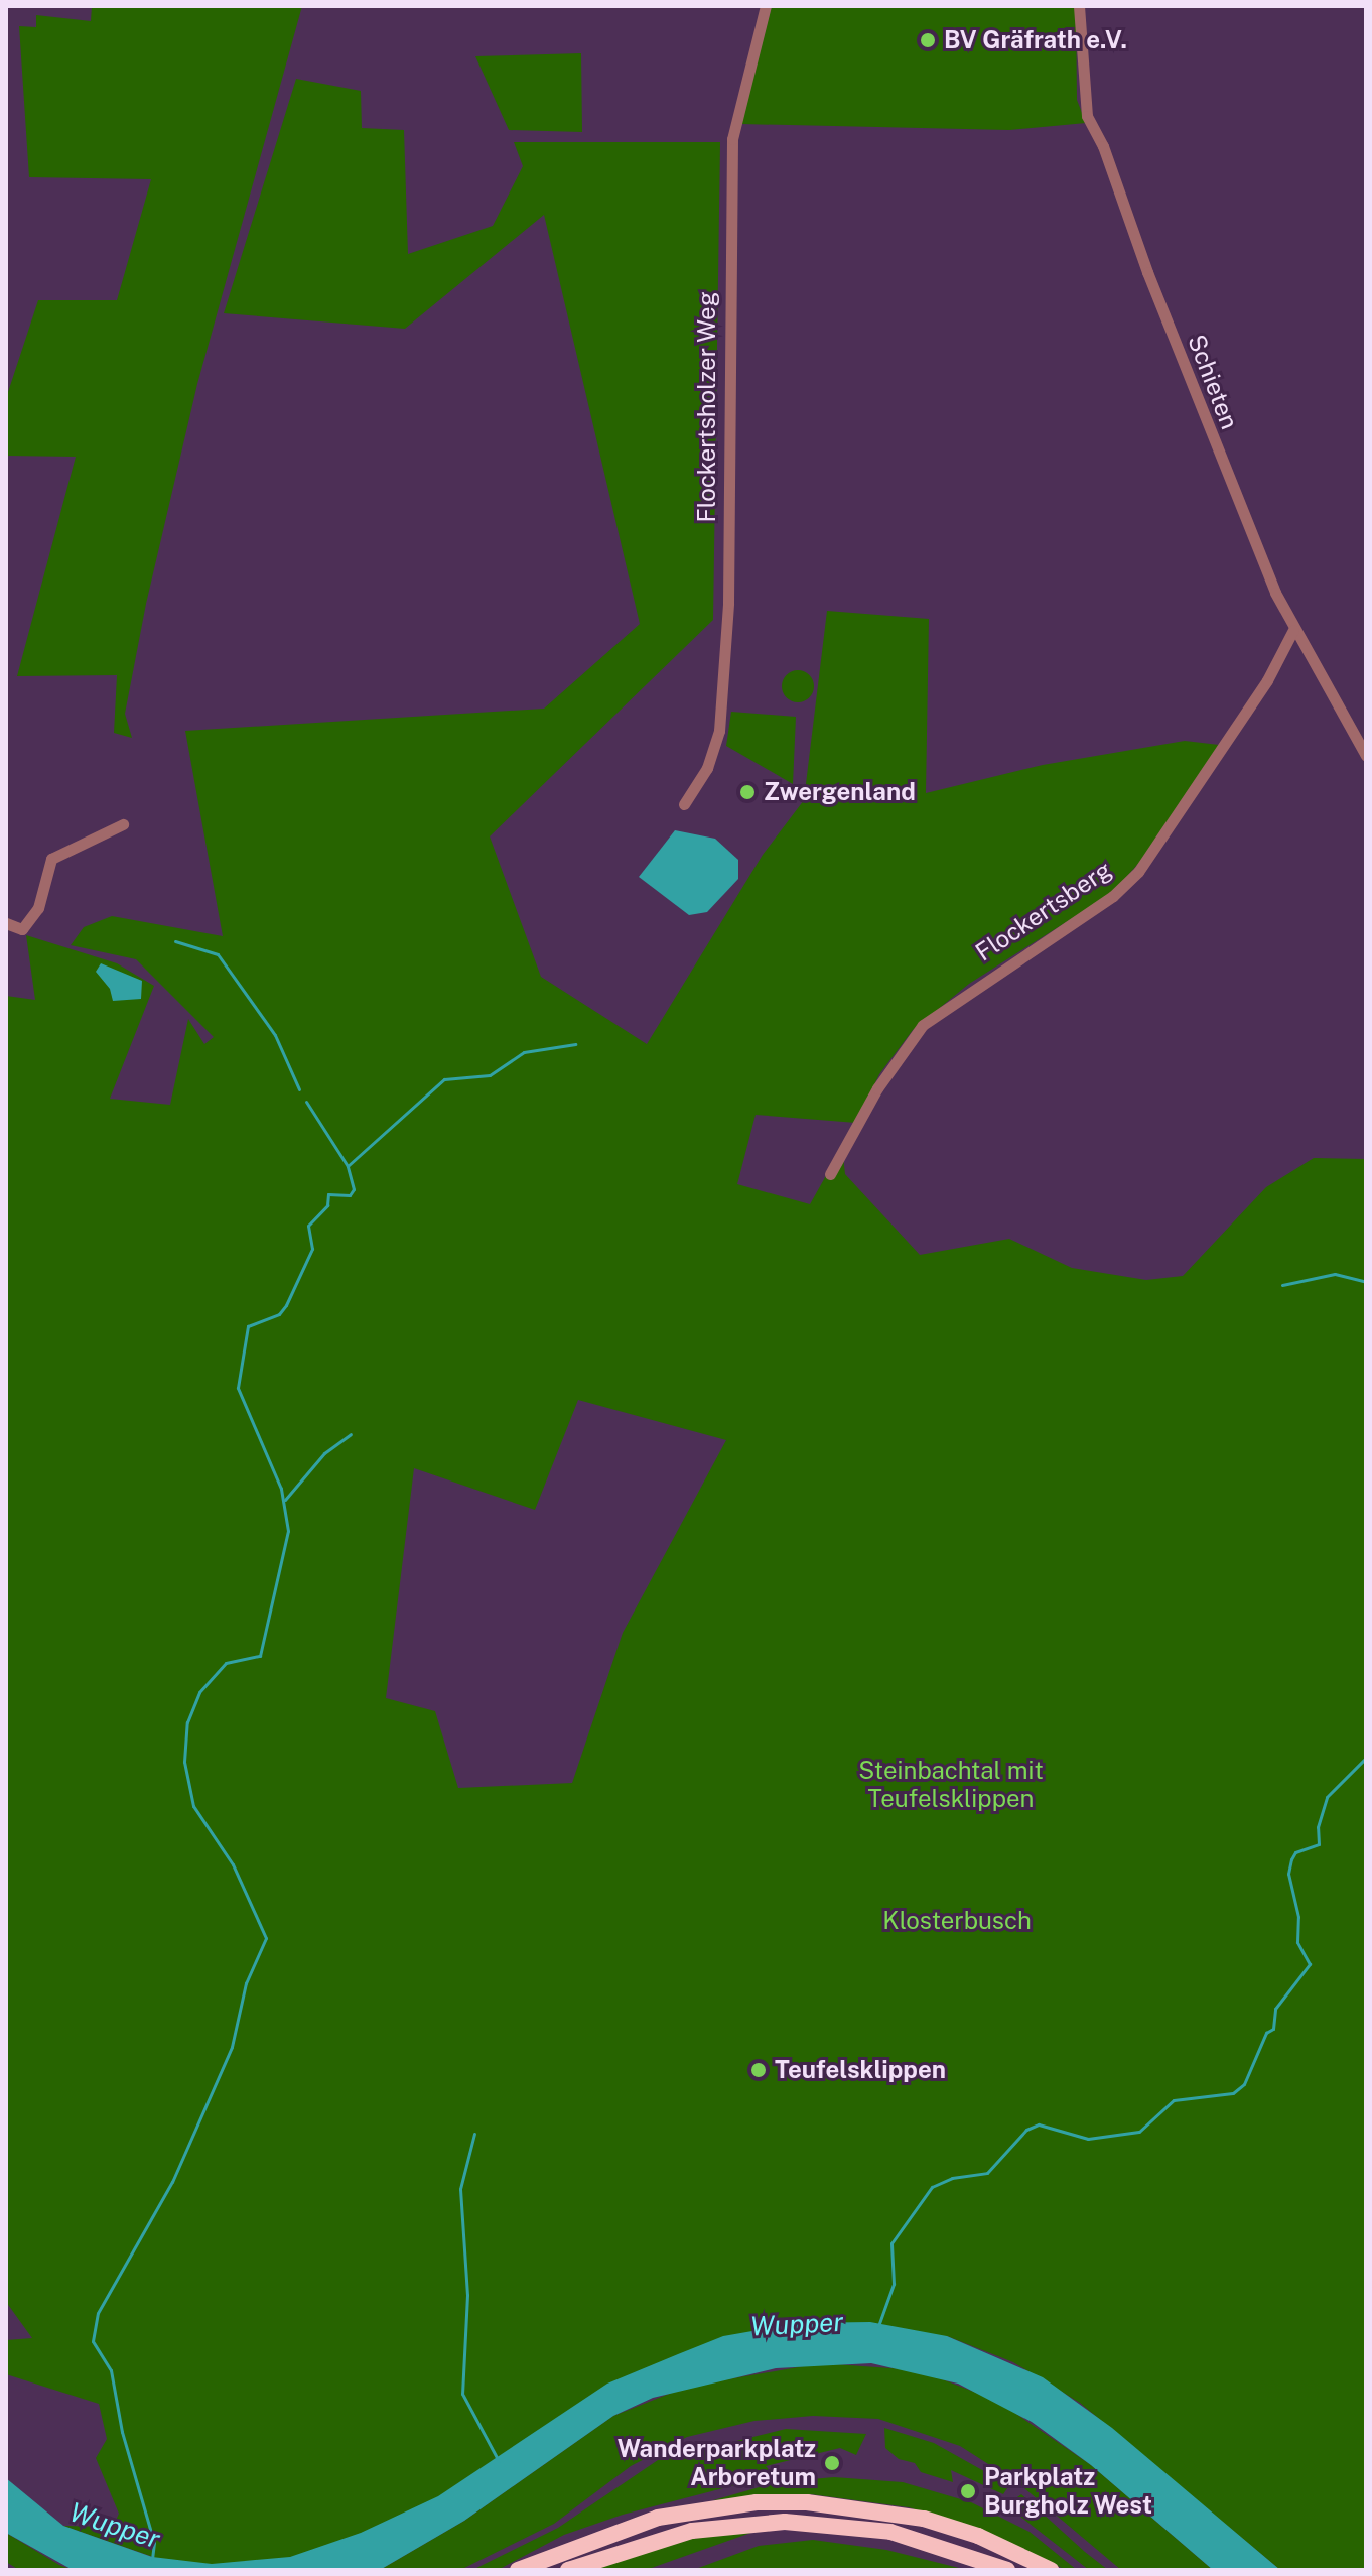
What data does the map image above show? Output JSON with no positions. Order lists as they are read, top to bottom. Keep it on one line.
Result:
{"streets":{"street":["Schieten","Flockertsholzer Weg","Flockertsberg"]},"crossings":[["Schieten","Flockertsberg"]],"water":["Wupper"],"parks":["Steinbachtal mit Teufelsklippen","Klosterbusch"],"places":["BV Gräfrath e.V.","Zwergenland","Teufelsklippen","Wanderparkplatz Arboretum","Parkplatz Burgholz West"]}
